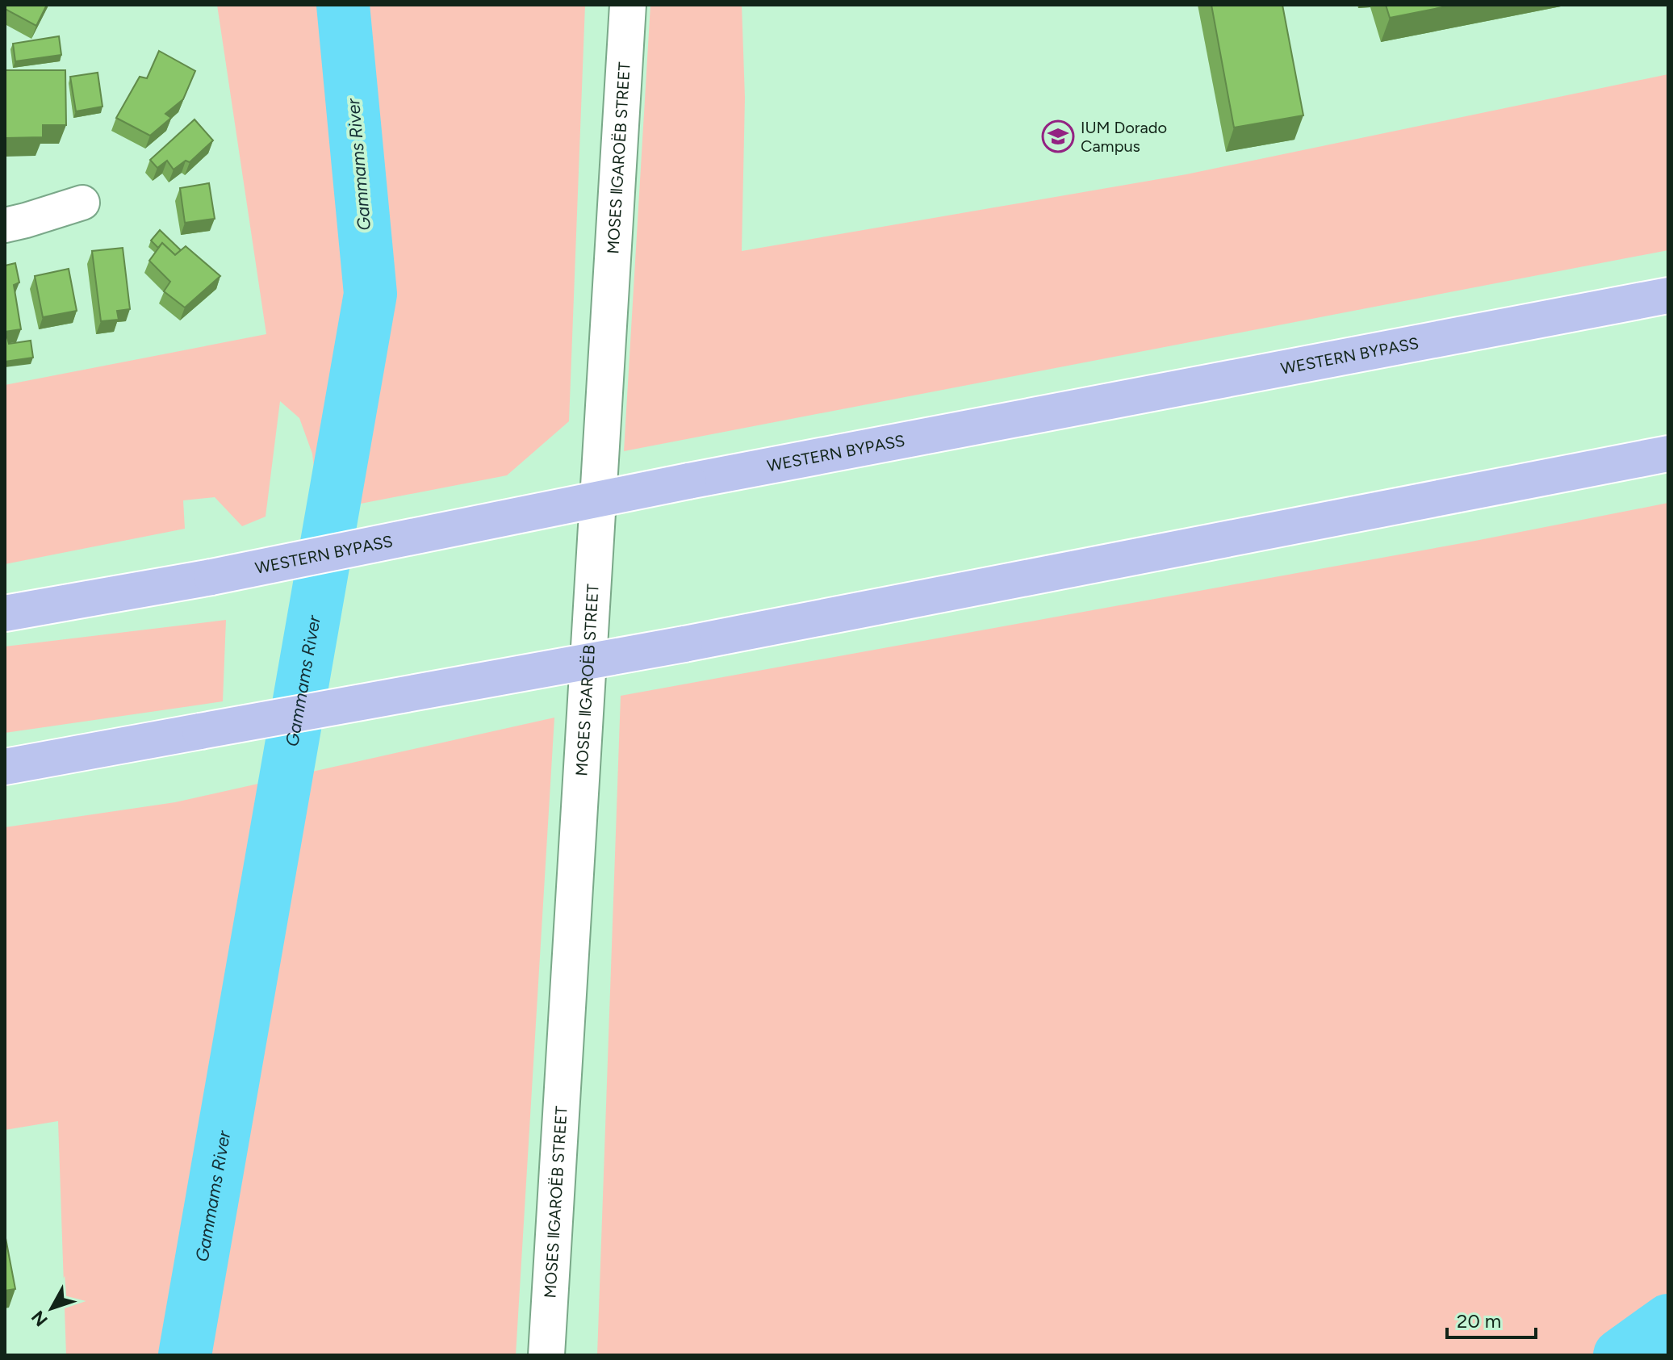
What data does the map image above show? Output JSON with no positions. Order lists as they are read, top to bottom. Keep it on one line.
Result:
{"streets":{"highway":["WESTERN BYPASS"],"main road":["MOSES ǁGAROËB STREET"]},"water":["Gammams River"],"places":{"school or university":["IUM Dorado Campus"]},"scale_bar":"20 m","north":"bottom left"}
